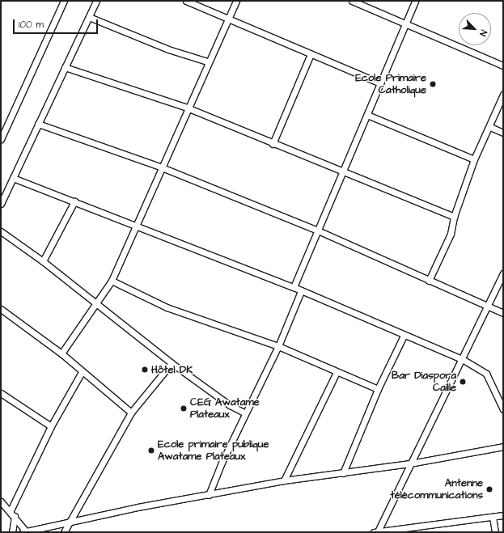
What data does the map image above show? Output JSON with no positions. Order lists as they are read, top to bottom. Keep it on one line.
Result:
{"places":["Ecole Primaire Catholique","Hôtel DK","Bar Diaspora Caille","CEG Awatame Plateaux","Ecole primaire publique Awatame Plateaux","Antenne télécommunications"],"scale_bar":"100 m","north":"bottom right"}
